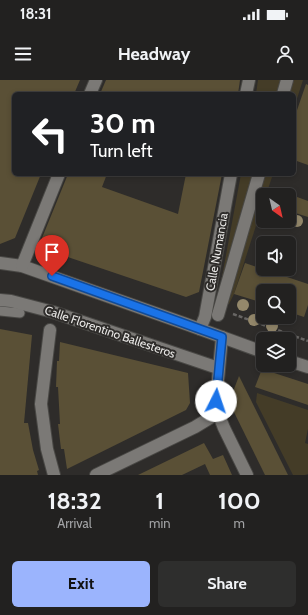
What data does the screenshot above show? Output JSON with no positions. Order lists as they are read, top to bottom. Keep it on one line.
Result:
{"streets":{"street":["Calle Numancia","Calle Florentino Ballesteros"]},"north":"bottom right","page":{"status":"18:31","header":"Headway","turn":["30 m","Turn left"],"eta":["18:32","Arrival","1","min","100","m"],"buttons":["Exit","Share"]}}
